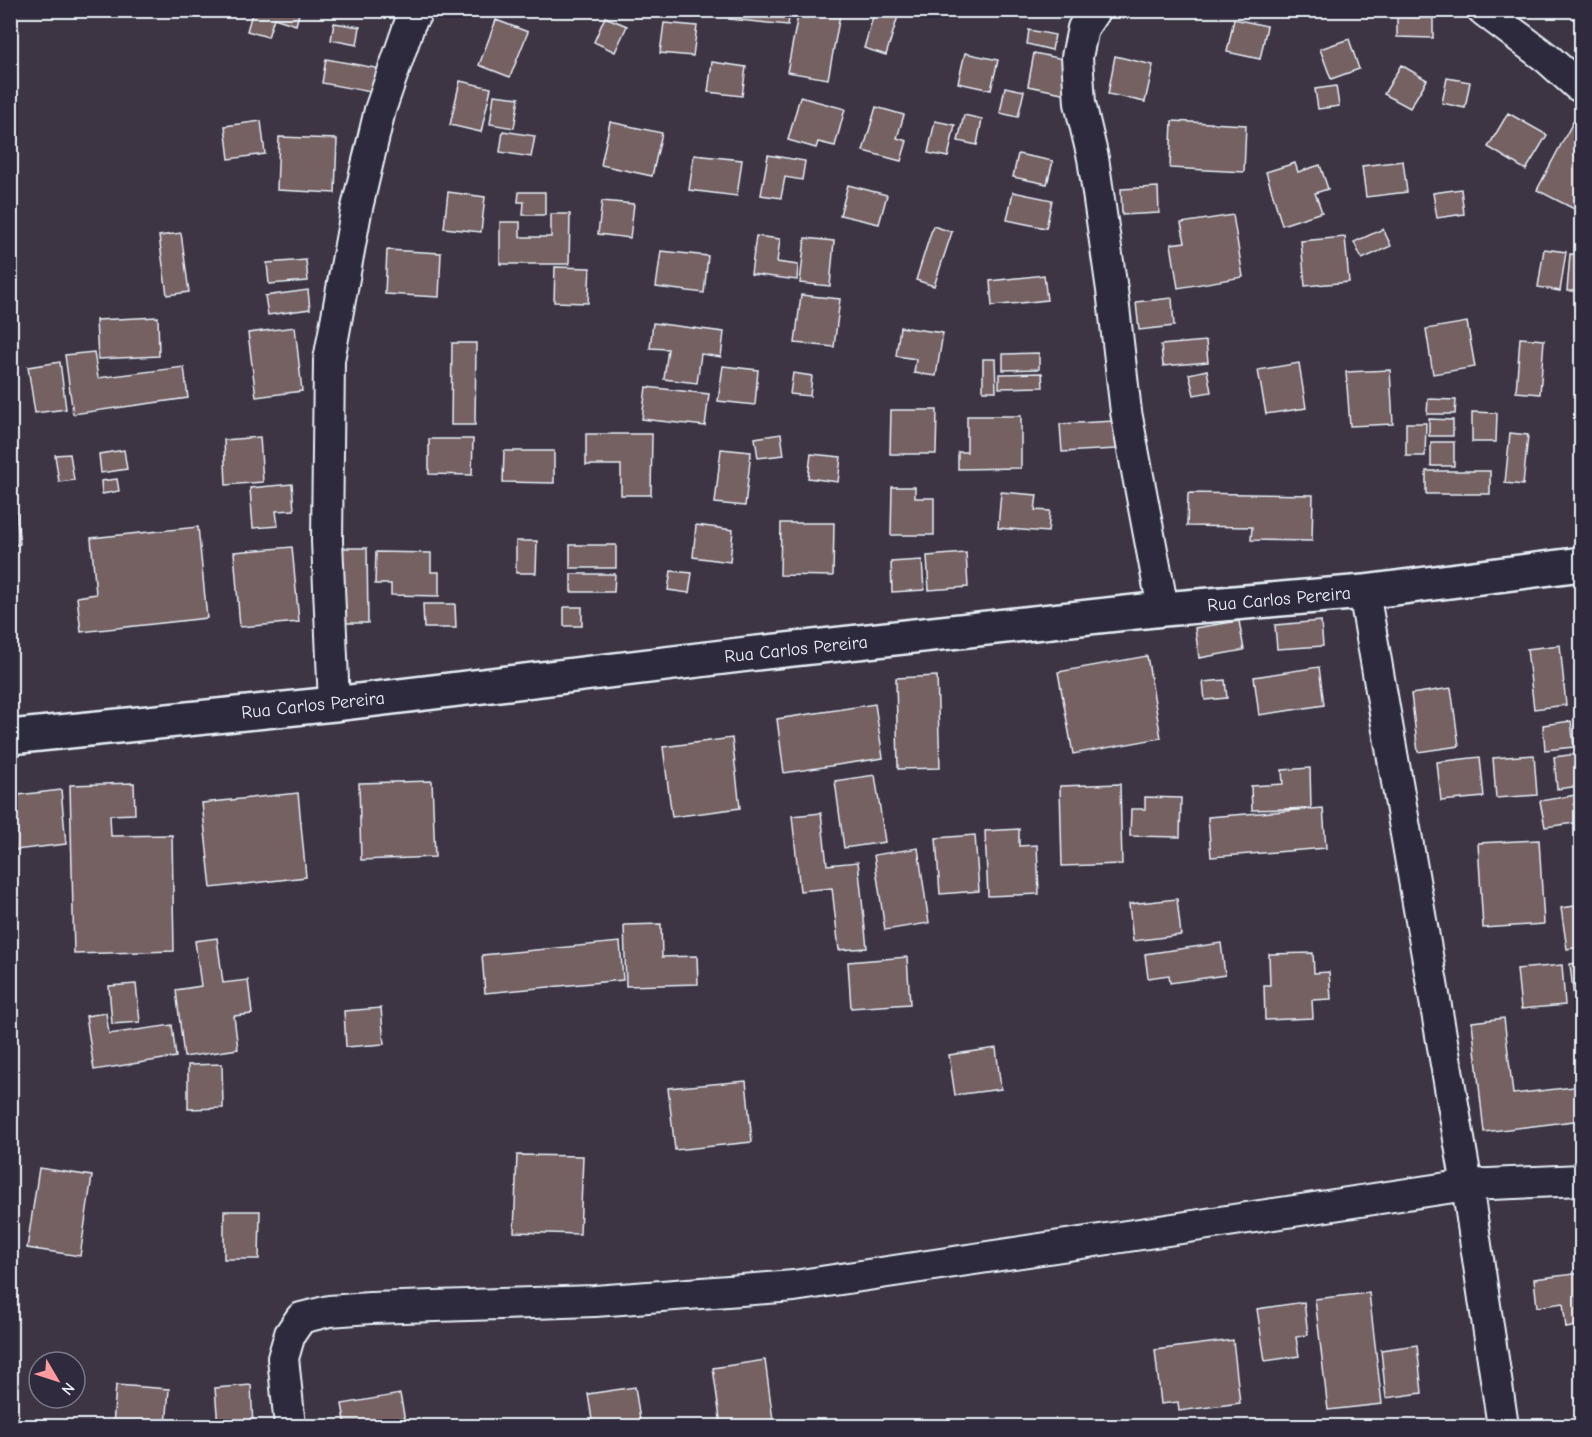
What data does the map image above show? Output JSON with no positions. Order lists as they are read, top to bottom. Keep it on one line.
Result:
{"streets":{"main road":["Rua Carlos Pereira"]},"north":"bottom right"}
